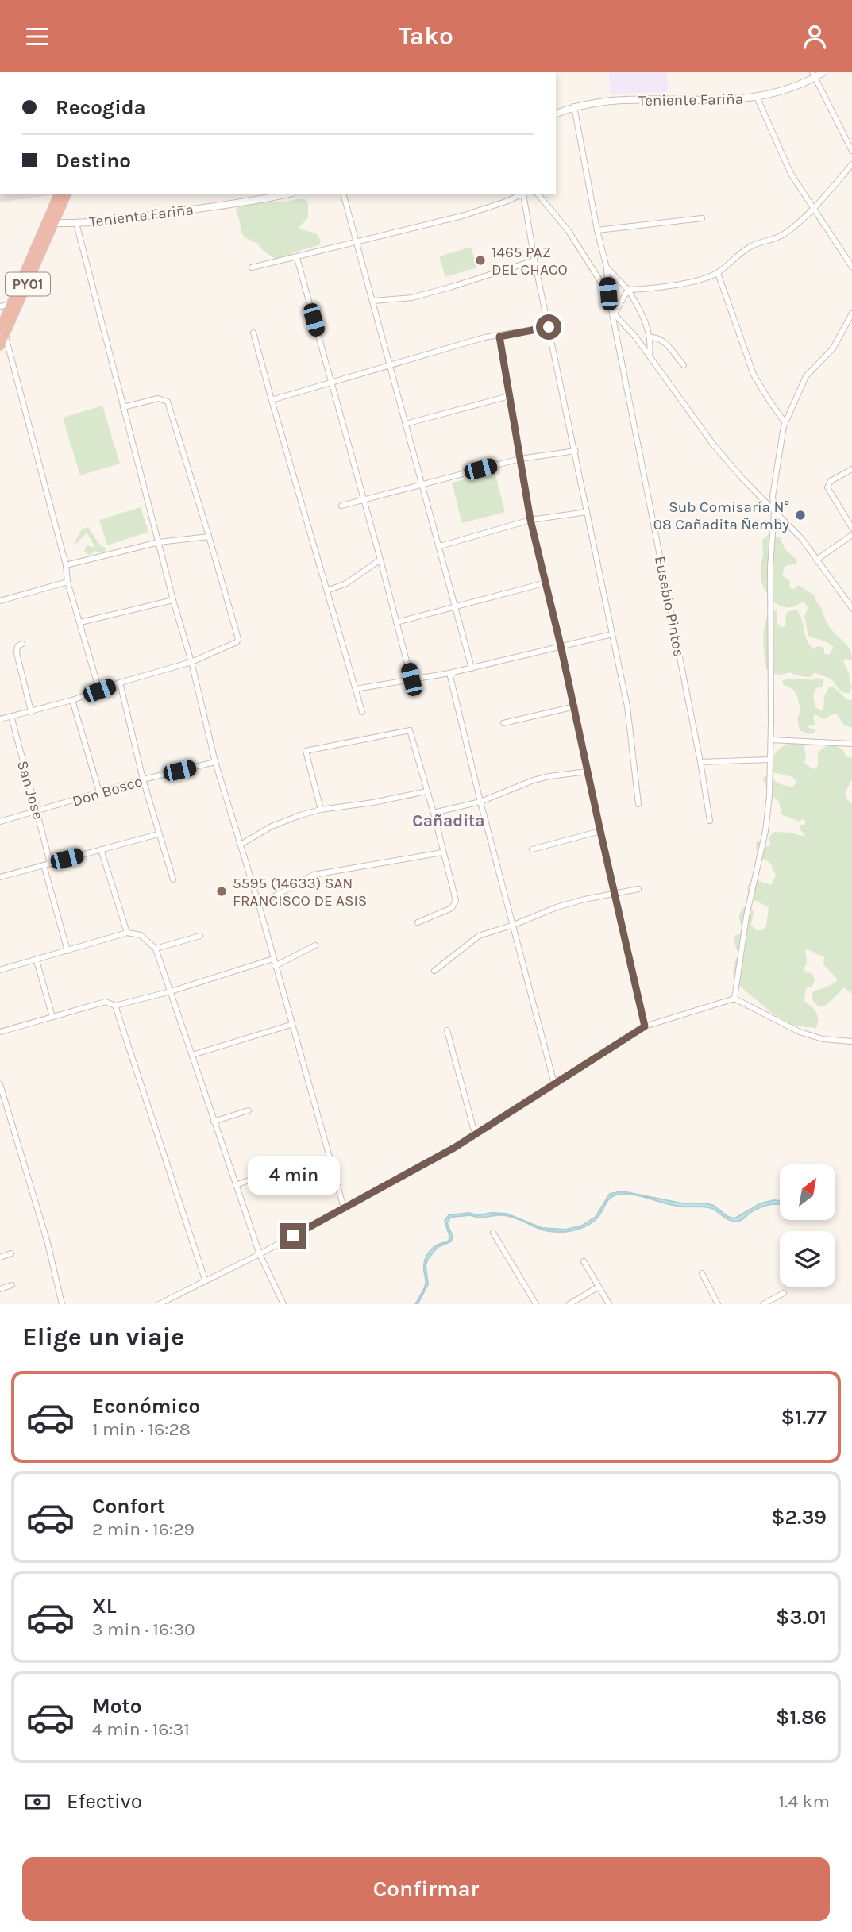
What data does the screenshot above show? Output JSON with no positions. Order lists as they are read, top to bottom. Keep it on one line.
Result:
{"streets":{"highway":["PY01"],"street":["Teniente Fariña","Eusebio Pintos","San Jose","Don Bosco"]},"crossings":[["Teniente Fariña","PY01"],["San Jose","Don Bosco"]],"districts":["Cañadita"],"places":["1465 PAZ DEL CHACO","Sub Comisaría N° 08 Cañadita Ñemby","5595 (14633) SAN FRANCISCO DE ASIS"],"north":"top right","page":{"header":"Tako","banner":["Recogida","Destino"],"bubble":"4 min","heading":"Elige un viaje","list":[{"name":"Económico","note":"1 min · 16:28","value":"$1.77"},{"name":"Confort","note":"2 min · 16:29","value":"$2.39"},{"name":"XL","note":"3 min · 16:30","value":"$3.01"},{"name":"Moto","note":"4 min · 16:31","value":"$1.86"}],"pay":["Efectivo","1.4 km"],"buttons":"Confirmar"}}
